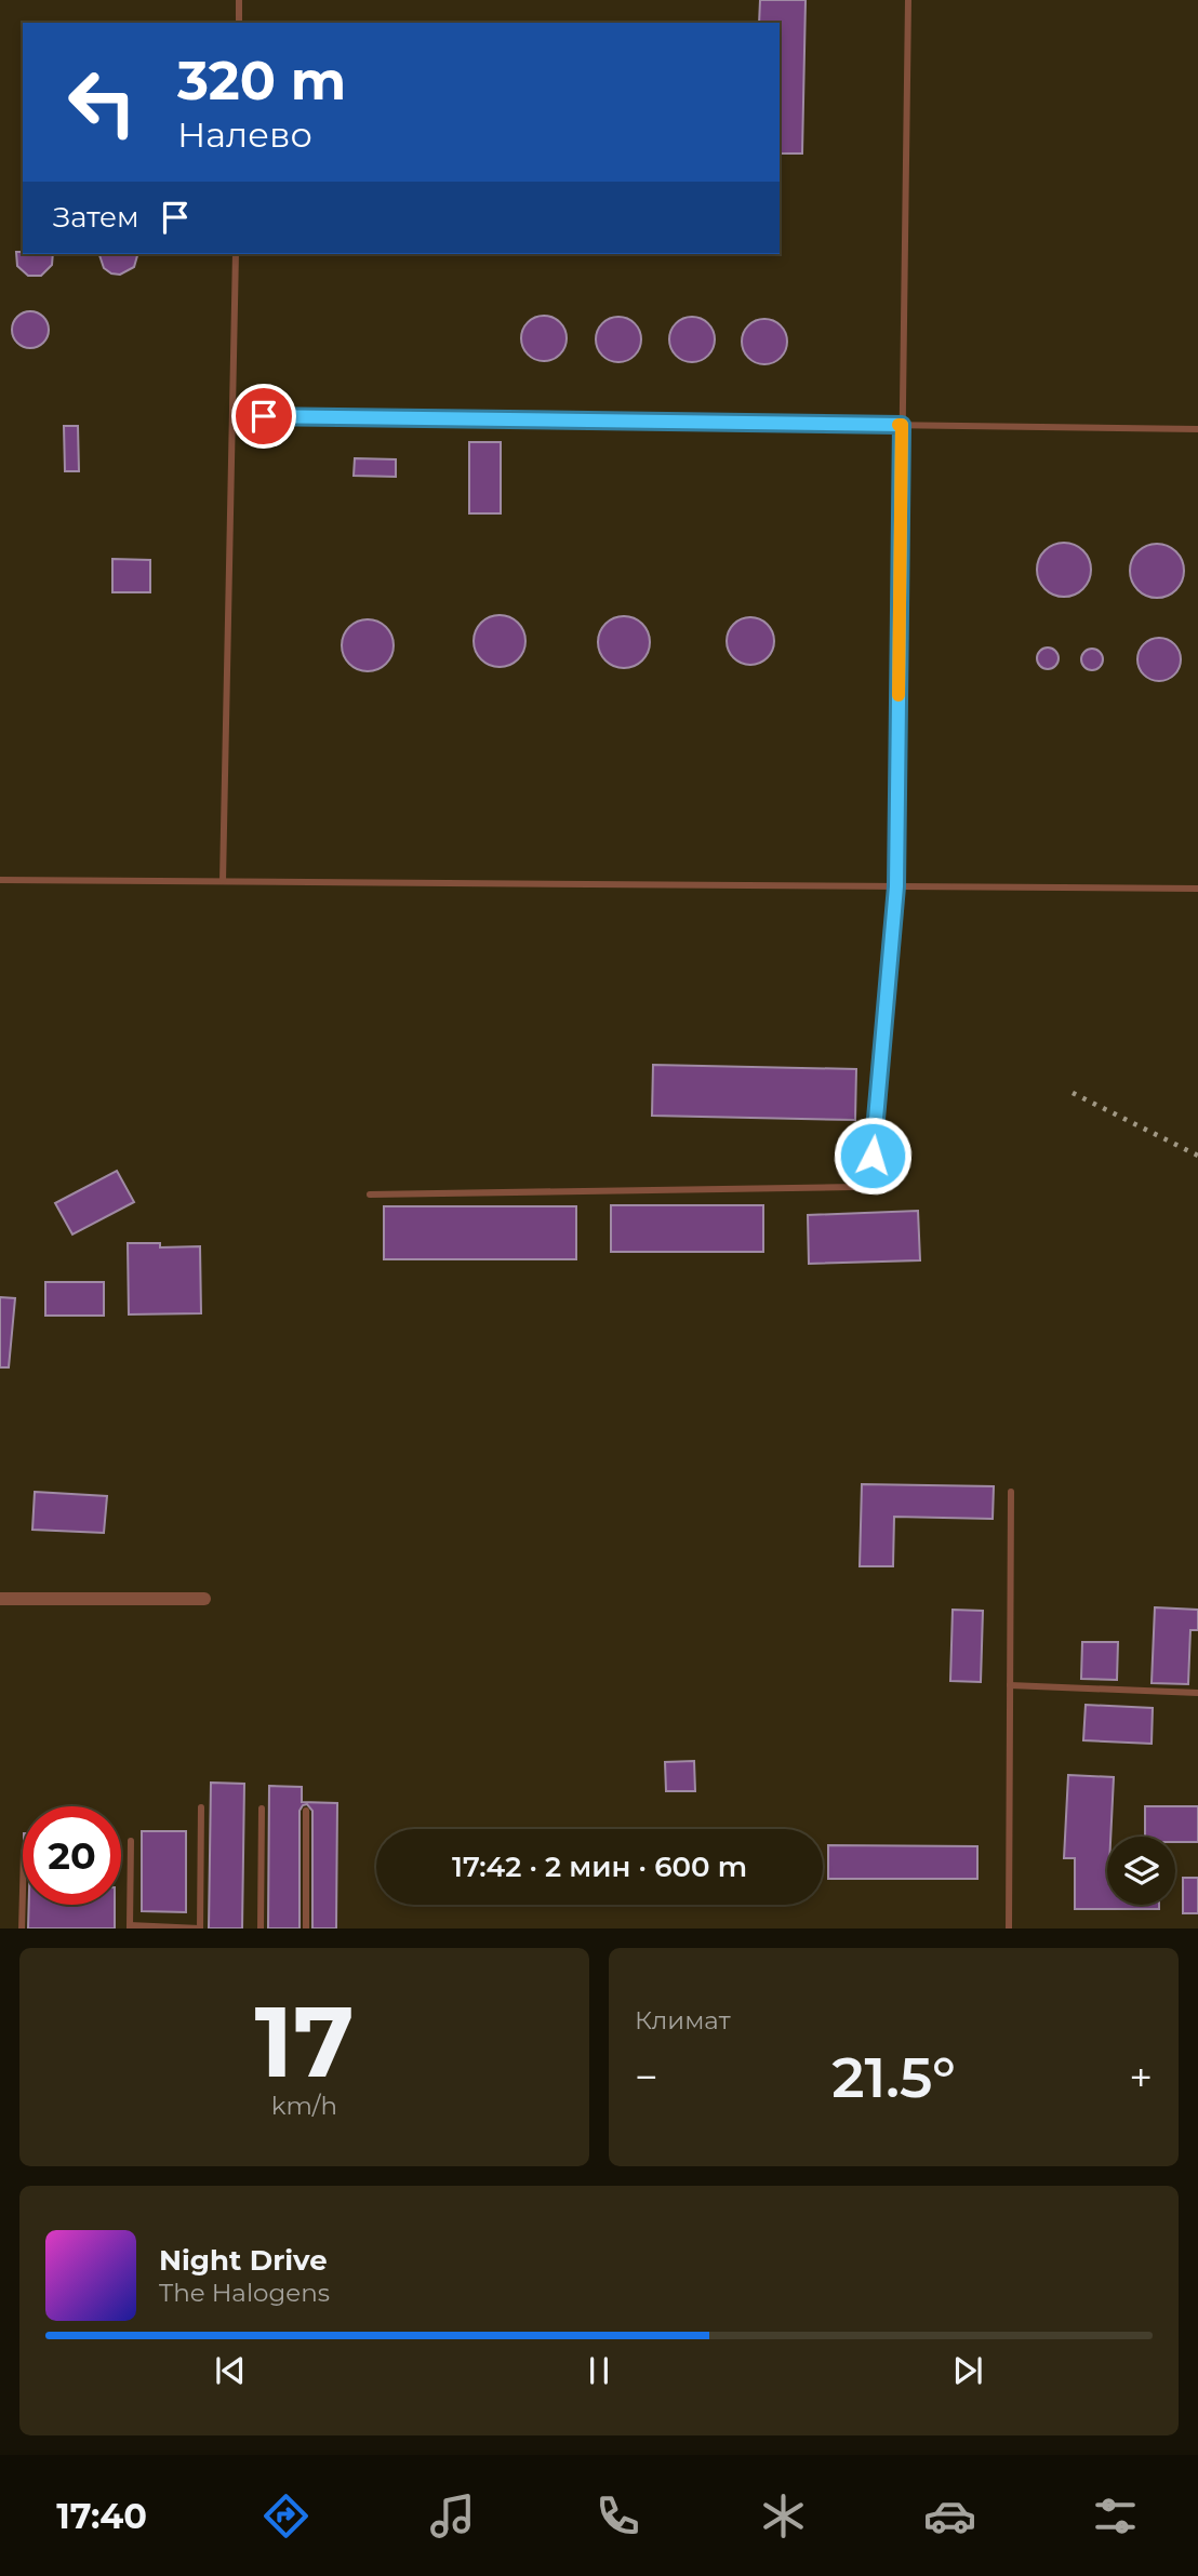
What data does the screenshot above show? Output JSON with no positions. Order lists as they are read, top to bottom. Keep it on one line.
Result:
{"page":{"turn":["320 m","Налево"],"then":"Затем","limit":"20","trip":"17:42 · 2 мин · 600 m","tile":[["17","km/h"],"Климат"],"heat":["−","21.5°","+"],"song":["Night Drive","The Halogens"],"tabs":"17:40"}}
